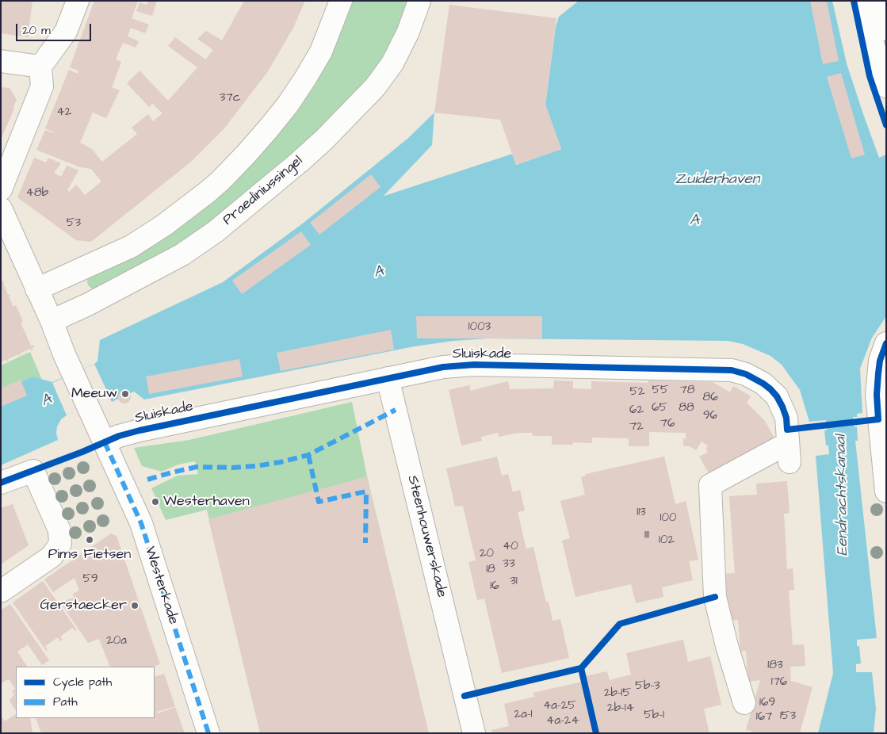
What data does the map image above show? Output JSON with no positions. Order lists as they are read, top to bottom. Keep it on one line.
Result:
{"streets":{"street":["Praediniussingel","Sluiskade","Steenhouwerskade","Westerkade"]},"crossings":[["Sluiskade","Steenhouwerskade"],["Sluiskade","Westerkade"]],"water":["Zuiderhaven","A","Eendrachtskanaal"],"places":["Meeuw","Westerhaven","Pims Fietsen","Gerstaecker"],"house_numbers":["37c","42","48b","53","1003","55","78","52","86","65","88","62","96","76","72","113","100","111","102","40","20","33","18","59","31","16","20a","183","176","5b-3","2b-15","169","4a-25","2b-14","2a-1","5b-1","153","167","4a-24"],"legend":["Cycle path","Path"],"scale_bar":"20 m"}
